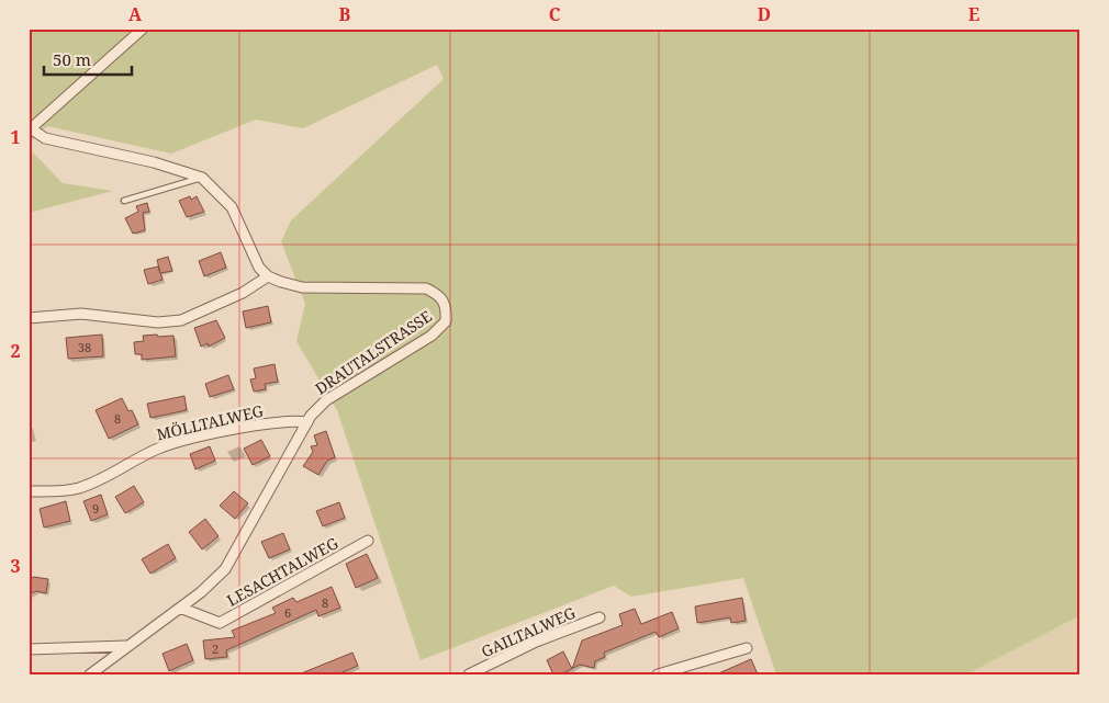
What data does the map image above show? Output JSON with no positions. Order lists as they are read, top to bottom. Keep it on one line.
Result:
{"streets":{"street":["DRAUTALSTRASSE","MÖLLTALWEG","LESACHTALWEG","GAILTALWEG"]},"crossings":[["DRAUTALSTRASSE","MÖLLTALWEG"],["DRAUTALSTRASSE","LESACHTALWEG"]],"house_numbers":["38","8","9","8","6","2"],"scale_bar":"50 m","grid":{"columns":["A","B","C","D","E"],"rows":["1","2","3"]}}
